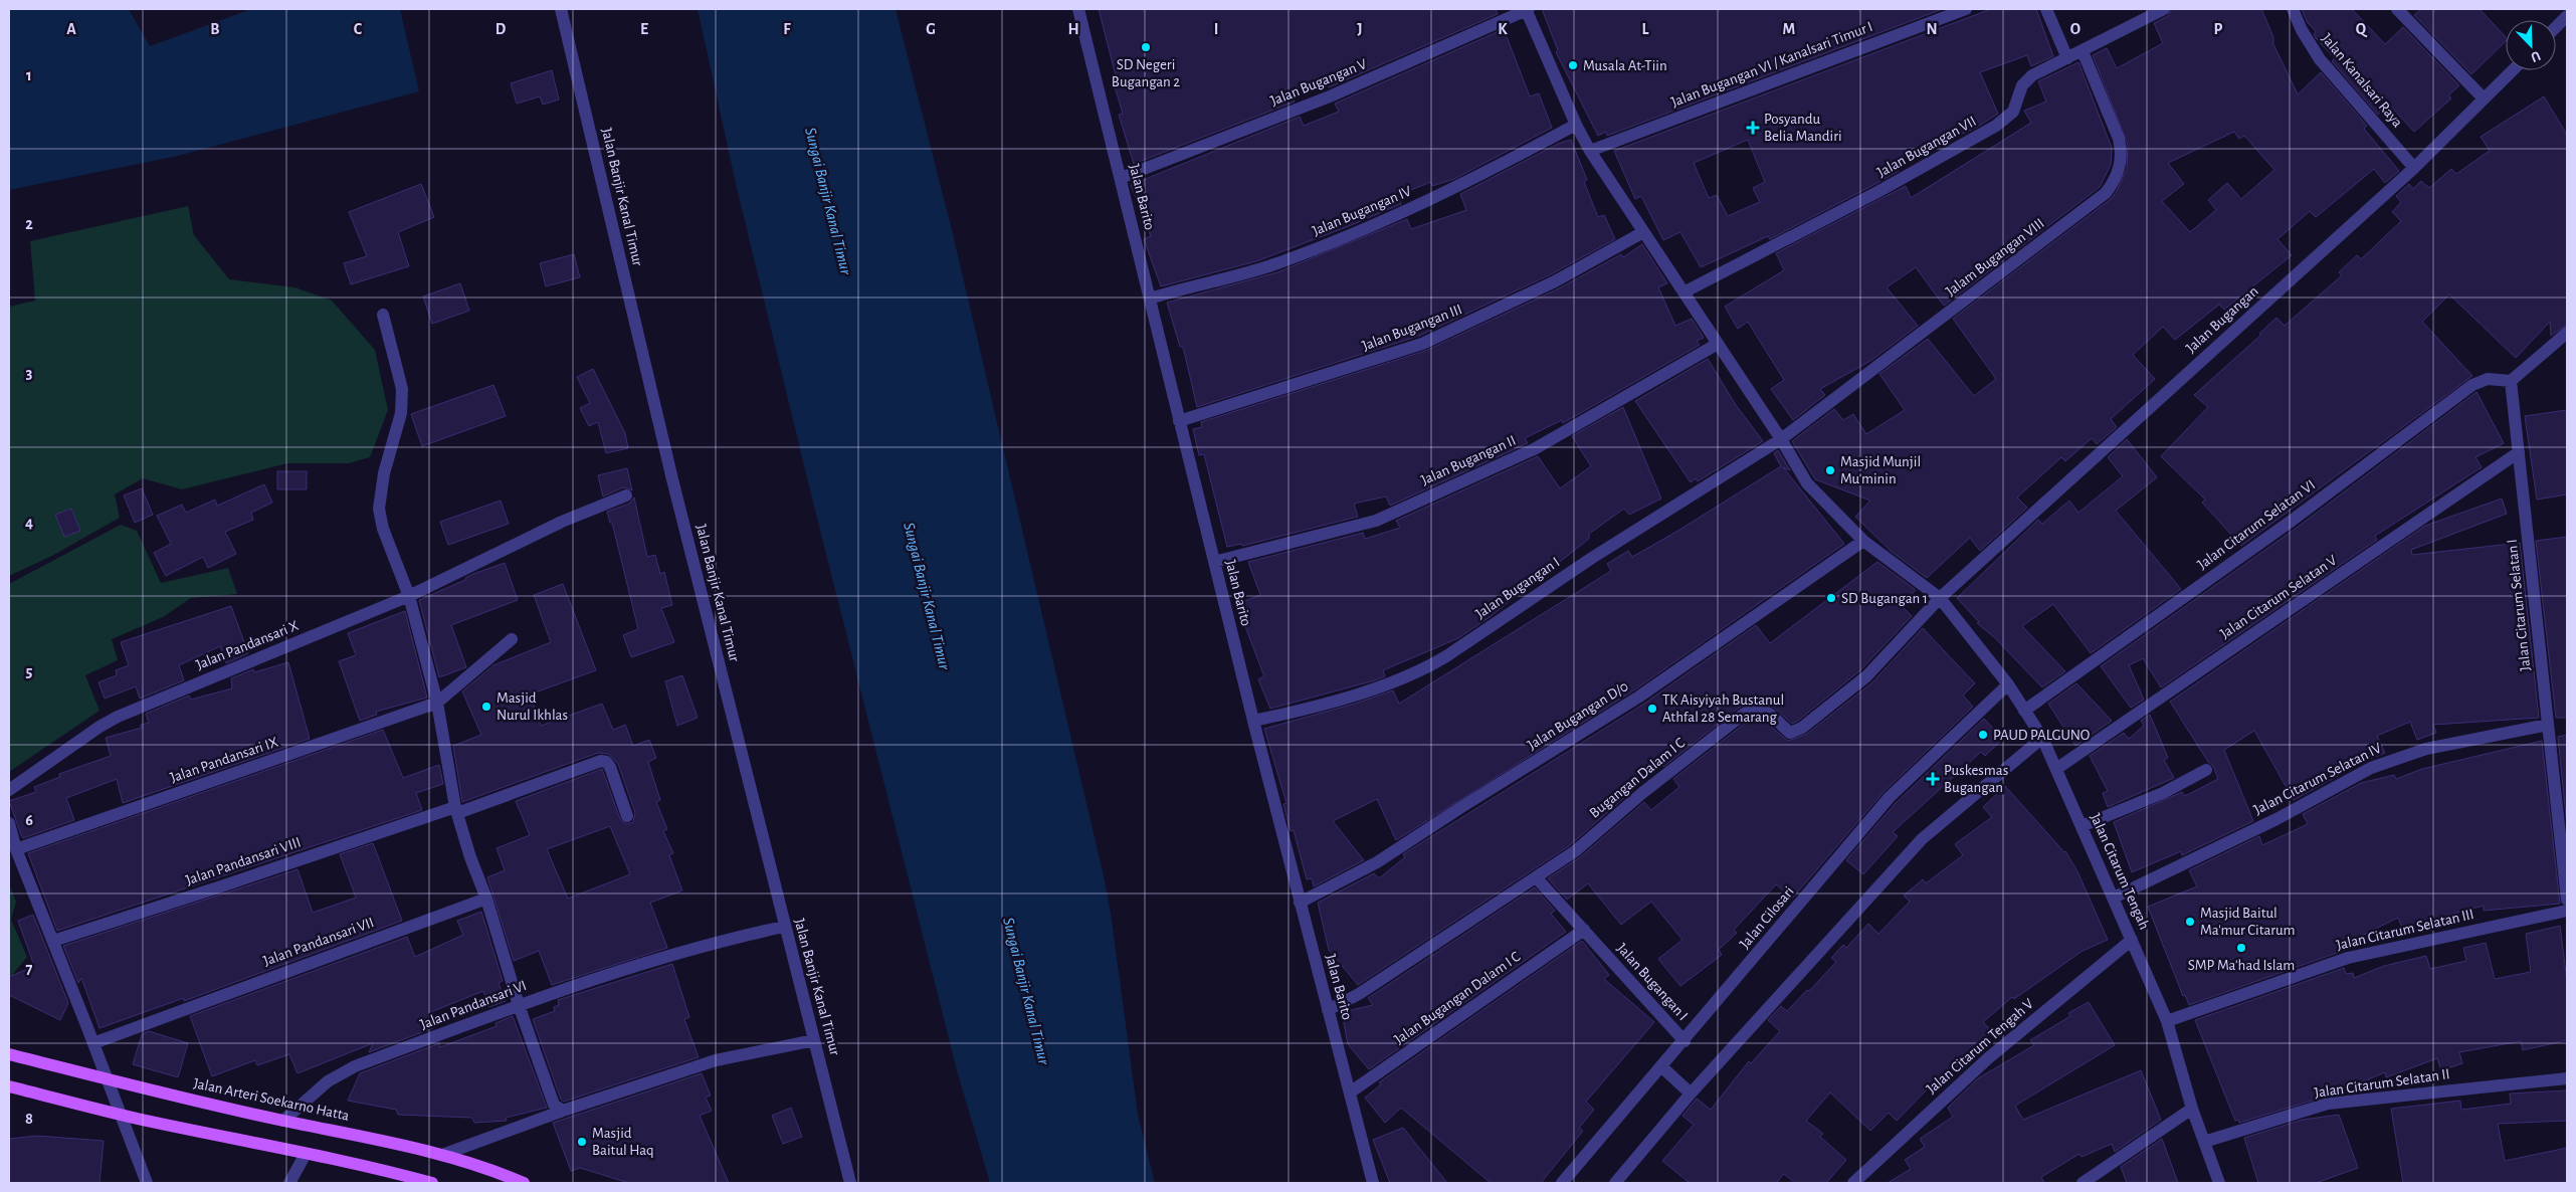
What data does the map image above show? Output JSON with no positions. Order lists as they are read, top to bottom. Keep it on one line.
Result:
{"streets":{"main road":["Jalan Arteri Soekarno Hatta"],"street":["Jalan Bugangan VI / Kanalsari Timur I","Jalan Kanalsari Raya","Jalan Bugangan V","Jalan Bugangan VII","Jalan Banjir Kanal Timur","Jalan Barito","Jalan Bugangan IV","Jalam Bugangan VIII","Jalan Bugangan","Jalan Bugangan III","Jalan Bugangan II","Jalan Citarum Selatan VI","Jalan Bugangan I","Jalan Citarum Selatan V","Jalan Citarum Selatan I","Jalan Pandansari X","Jalan Bugangan D/0","Jalan Pandansari IX","Bugangan Dalam I C","Jalan Citarum Selatan IV","Jalan Pandansari VIII","Jalan Citarum Tengah","Jalan Cilosari","Jalan Citarum Selatan III","Jalan Pandansari VII","Jalan Bugangan Dalam I C","Jalan Pandansari VI","Jalan Citarum Tengah V","Jalan Citarum Selatan II"]},"crossings":[["Jalan Bugangan VI / Kanalsari Timur I","Jalan Citarum Tengah"],["Jalan Kanalsari Raya","Jalan Bugangan"],["Jalan Bugangan V","Jalan Barito"],["Jalan Bugangan V","Jalan Citarum Tengah"],["Jalan Bugangan VII","Jalam Bugangan VIII"],["Jalan Bugangan VII","Jalan Citarum Tengah"],["Jalan Banjir Kanal Timur","Jalan Pandansari VI"],["Jalan Barito","Jalan Bugangan IV"],["Jalan Barito","Jalan Bugangan III"],["Jalan Barito","Jalan Bugangan II"],["Jalan Barito","Jalan Bugangan I"],["Jalan Barito","Jalan Bugangan D/0"],["Jalan Barito","Jalan Bugangan Dalam I C"],["Jalan Bugangan IV","Jalan Citarum Tengah"],["Jalam Bugangan VIII","Jalan Bugangan I"],["Jalam Bugangan VIII","Jalan Citarum Tengah"],["Jalan Bugangan","Bugangan Dalam I C"],["Jalan Bugangan","Jalan Citarum Tengah"],["Jalan Bugangan III","Jalan Citarum Tengah"],["Jalan Bugangan II","Jalan Citarum Tengah"],["Jalan Citarum Selatan VI","Jalan Citarum Selatan I"],["Jalan Citarum Selatan VI","Jalan Citarum Tengah"],["Jalan Bugangan I","Bugangan Dalam I C"],["Jalan Bugangan I","Jalan Citarum Tengah"],["Jalan Bugangan I","Jalan Cilosari"],["Jalan Bugangan I","Jalan Bugangan Dalam I C"],["Jalan Citarum Selatan V","Jalan Citarum Selatan I"],["Jalan Citarum Selatan V","Jalan Citarum Tengah"],["Jalan Citarum Selatan I","Jalan Citarum Selatan IV"],["Jalan Bugangan D/0","Jalan Citarum Tengah"],["Bugangan Dalam I C","Jalan Citarum Tengah"],["Jalan Citarum Selatan IV","Jalan Citarum Tengah"],["Jalan Citarum Tengah","Jalan Cilosari"],["Jalan Citarum Tengah","Jalan Citarum Selatan III"],["Jalan Citarum Tengah","Jalan Citarum Tengah V"],["Jalan Citarum Tengah","Jalan Citarum Selatan II"],["Jalan Pandansari VI","Jalan Arteri Soekarno Hatta"]],"water":["Sungai Banjir Kanal Timur"],"places":{"other":["SD Negeri Bugangan 2","Musala At-Tiin","Masjid Munjil Mu'minin","SD Bugangan 1","Masjid Nurul Ikhlas","TK Aisyiyah Bustanul Athfal 28 Semarang","PAUD PALGUNO","Masjid Baitul Ma'mur Citarum","SMP Ma'had Islam","Masjid Baitul Haq"],"health":["Posyandu Belia Mandiri","Puskesmas Bugangan"]},"north":"bottom right","grid":{"columns":["A","B","C","D","E","F","G","H","I","J","K","L","M","N","O","P","Q"],"rows":["1","2","3","4","5","6","7","8"]}}
